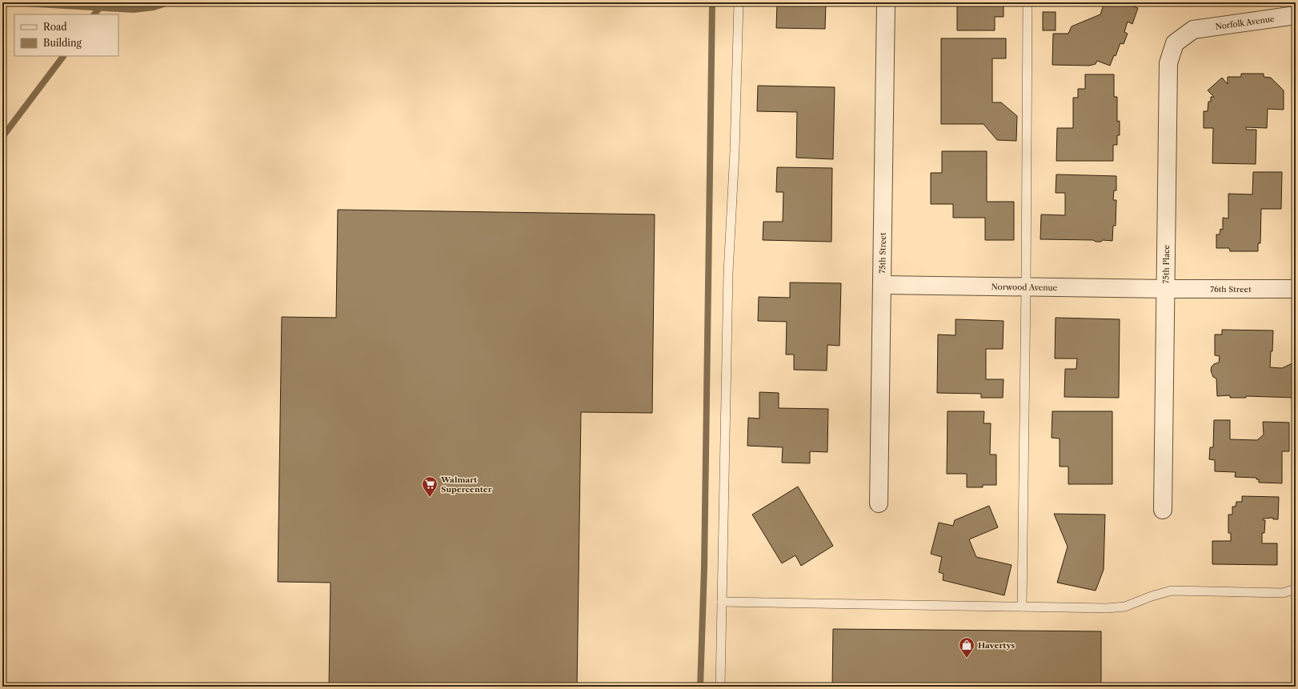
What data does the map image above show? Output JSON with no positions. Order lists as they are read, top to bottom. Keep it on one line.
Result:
{"streets":{"street":["Norfolk Avenue","75th Street","75th Place","Norwood Avenue","76th Street"]},"crossings":[["Norfolk Avenue","75th Place"],["75th Street","Norwood Avenue"],["75th Place","Norwood Avenue"],["75th Place","76th Street"],["Norwood Avenue","76th Street"]],"places":{"supermarket":["Walmart Supercenter"],"shop":["Havertys"]},"legend":["Road","Building"]}
